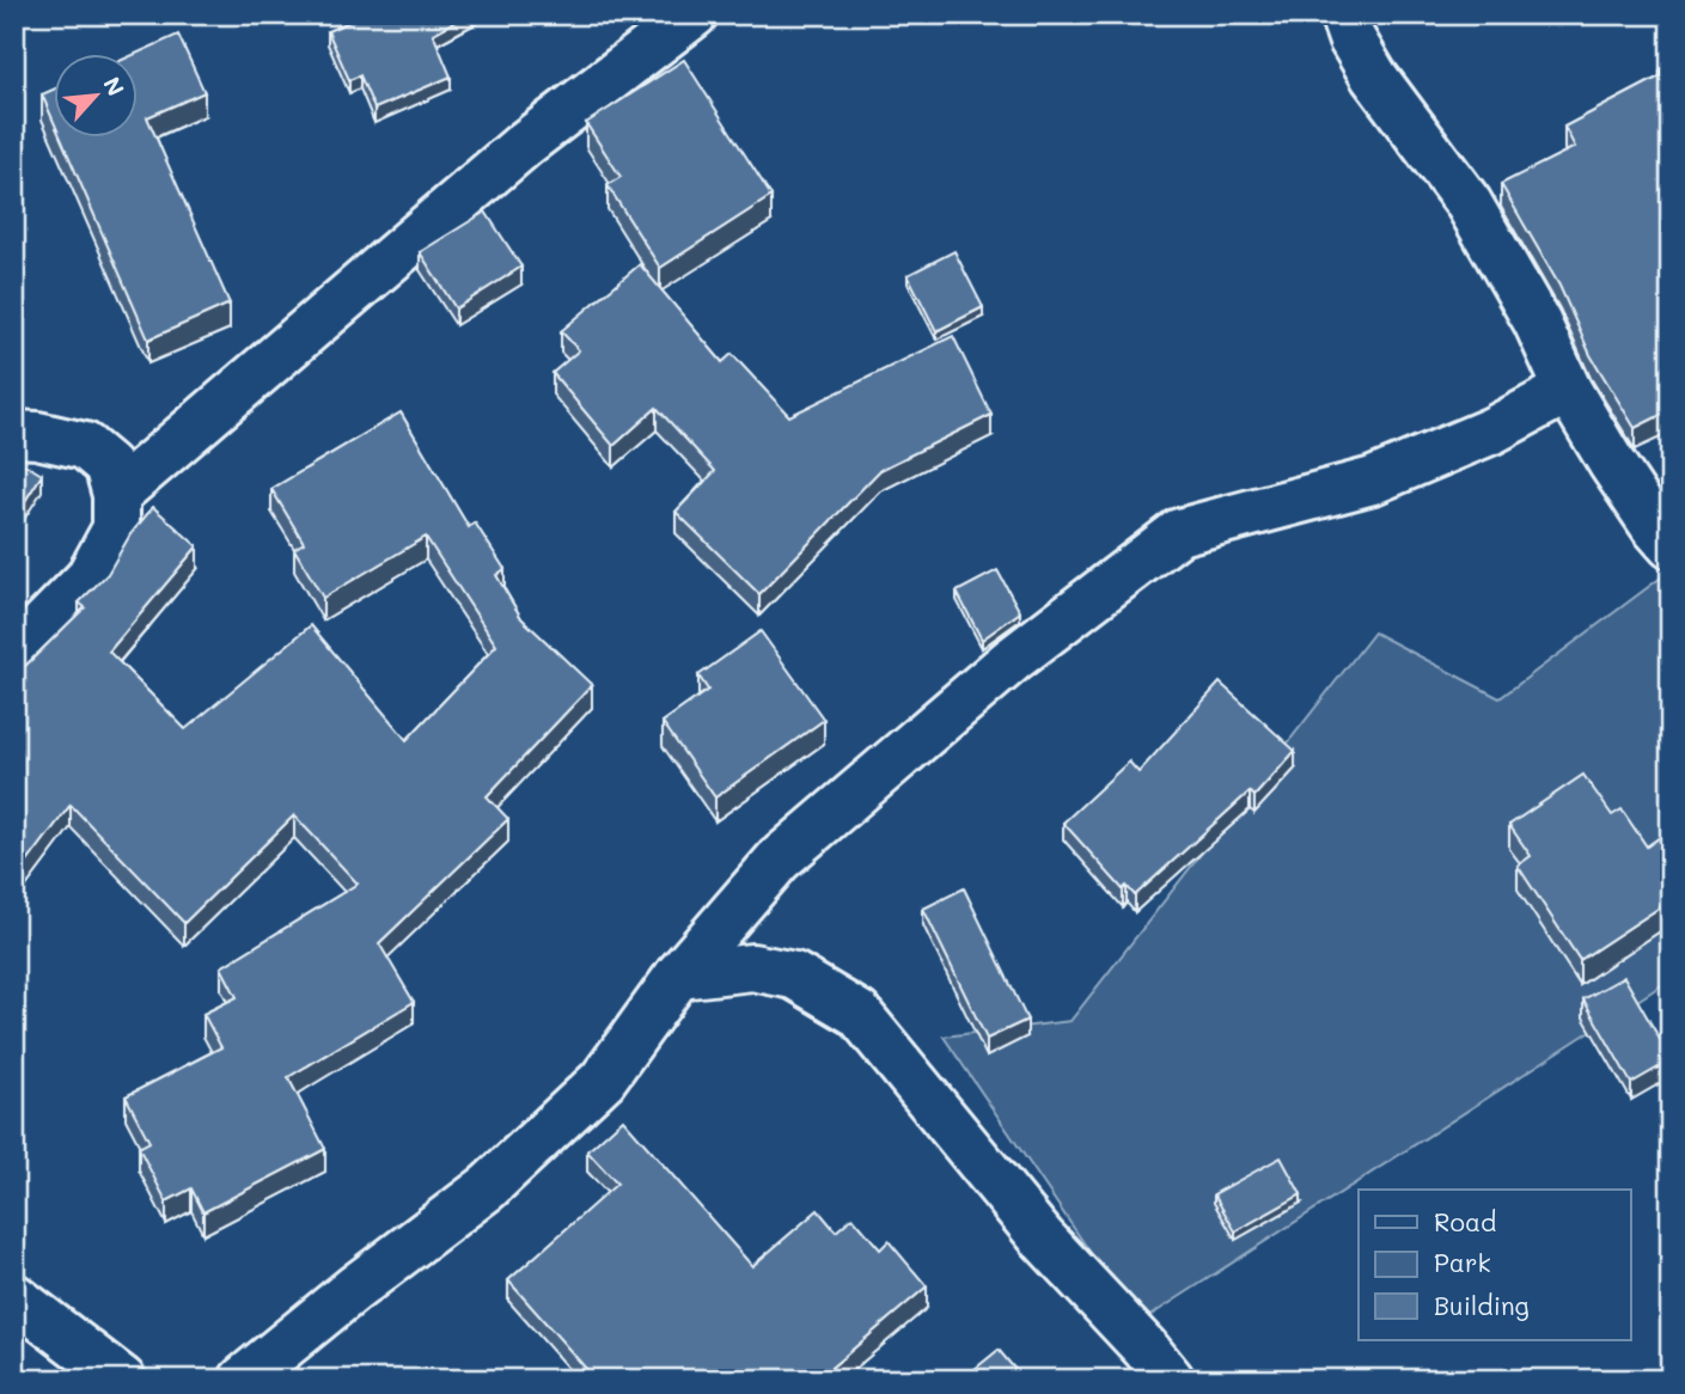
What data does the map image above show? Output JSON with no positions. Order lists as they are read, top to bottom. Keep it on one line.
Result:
{"legend":["Road","Park","Building"],"north":"top right"}
